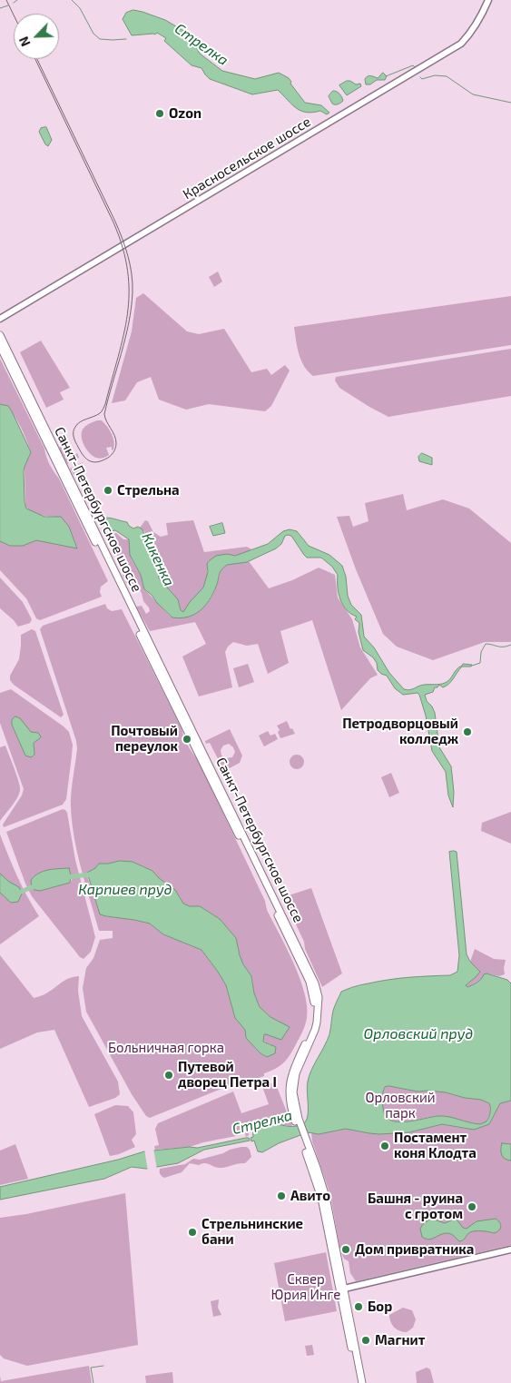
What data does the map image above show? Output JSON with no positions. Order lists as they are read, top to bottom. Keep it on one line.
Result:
{"streets":{"main road":["Красносельское шоссе","Санкт-Петербургское шоссе"]},"water":["Стрелка","Кикенка","Карпиев пруд","Орловский пруд"],"parks":["Больничная горка","Орловский парк","Сквер Юрия Инге"],"places":["Ozon","Стрельна","Петродворцовый колледж","Почтовый переулок","Путевой дворец Петра I","Постамент коня Клодта","Авито","Башня - руина с гротом","Стрельнинские бани","Дом привратника","Бор","Магнит"],"north":"bottom left"}
